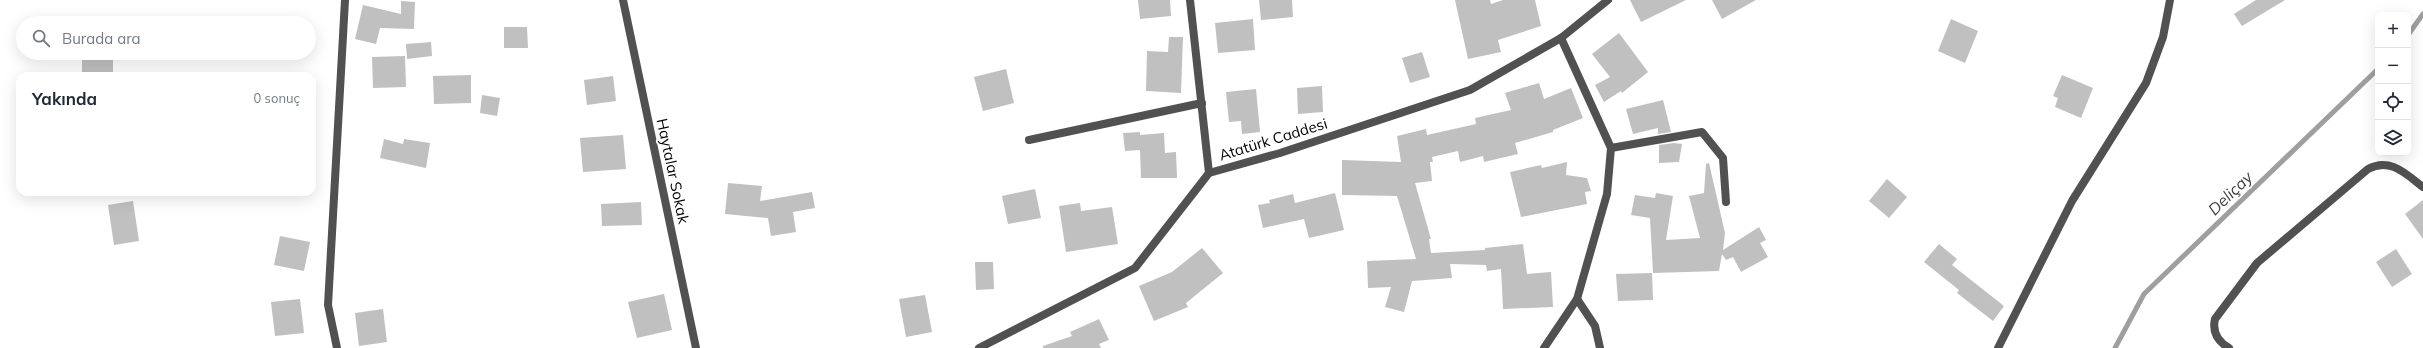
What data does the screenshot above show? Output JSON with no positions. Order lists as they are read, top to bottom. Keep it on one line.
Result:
{"streets":{"street":["Atatürk Caddesi","Haytalar Sokak"]},"water":["Deliçay"],"page":{"map_buttons":["+","−"],"search":"Burada ara","heading":["Yakında","0 sonuç"]}}
